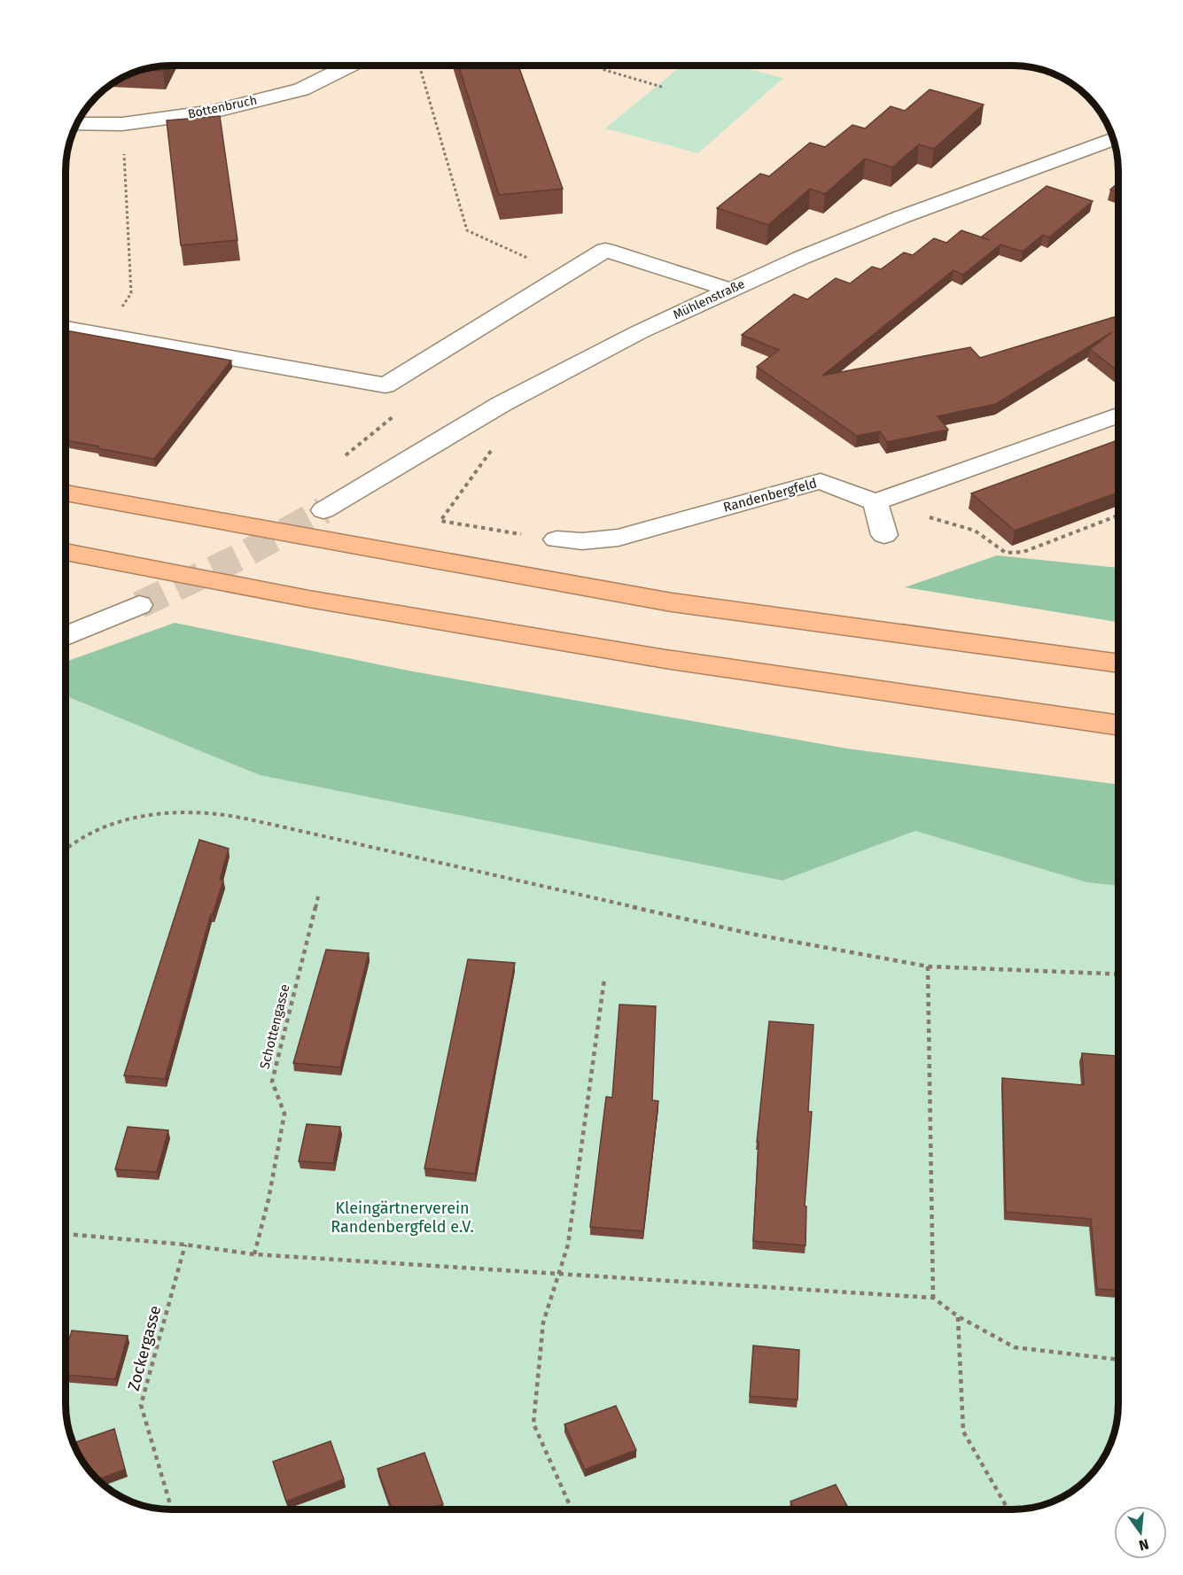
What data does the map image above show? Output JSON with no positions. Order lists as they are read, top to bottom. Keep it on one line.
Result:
{"streets":{"street":["Bottenbruch","Mühlenstraße","Randenbergfeld"],"path":["Schottengasse","Zockergasse"]},"parks":["Kleingärtnerverein Randenbergfeld e.V."],"north":"bottom"}
